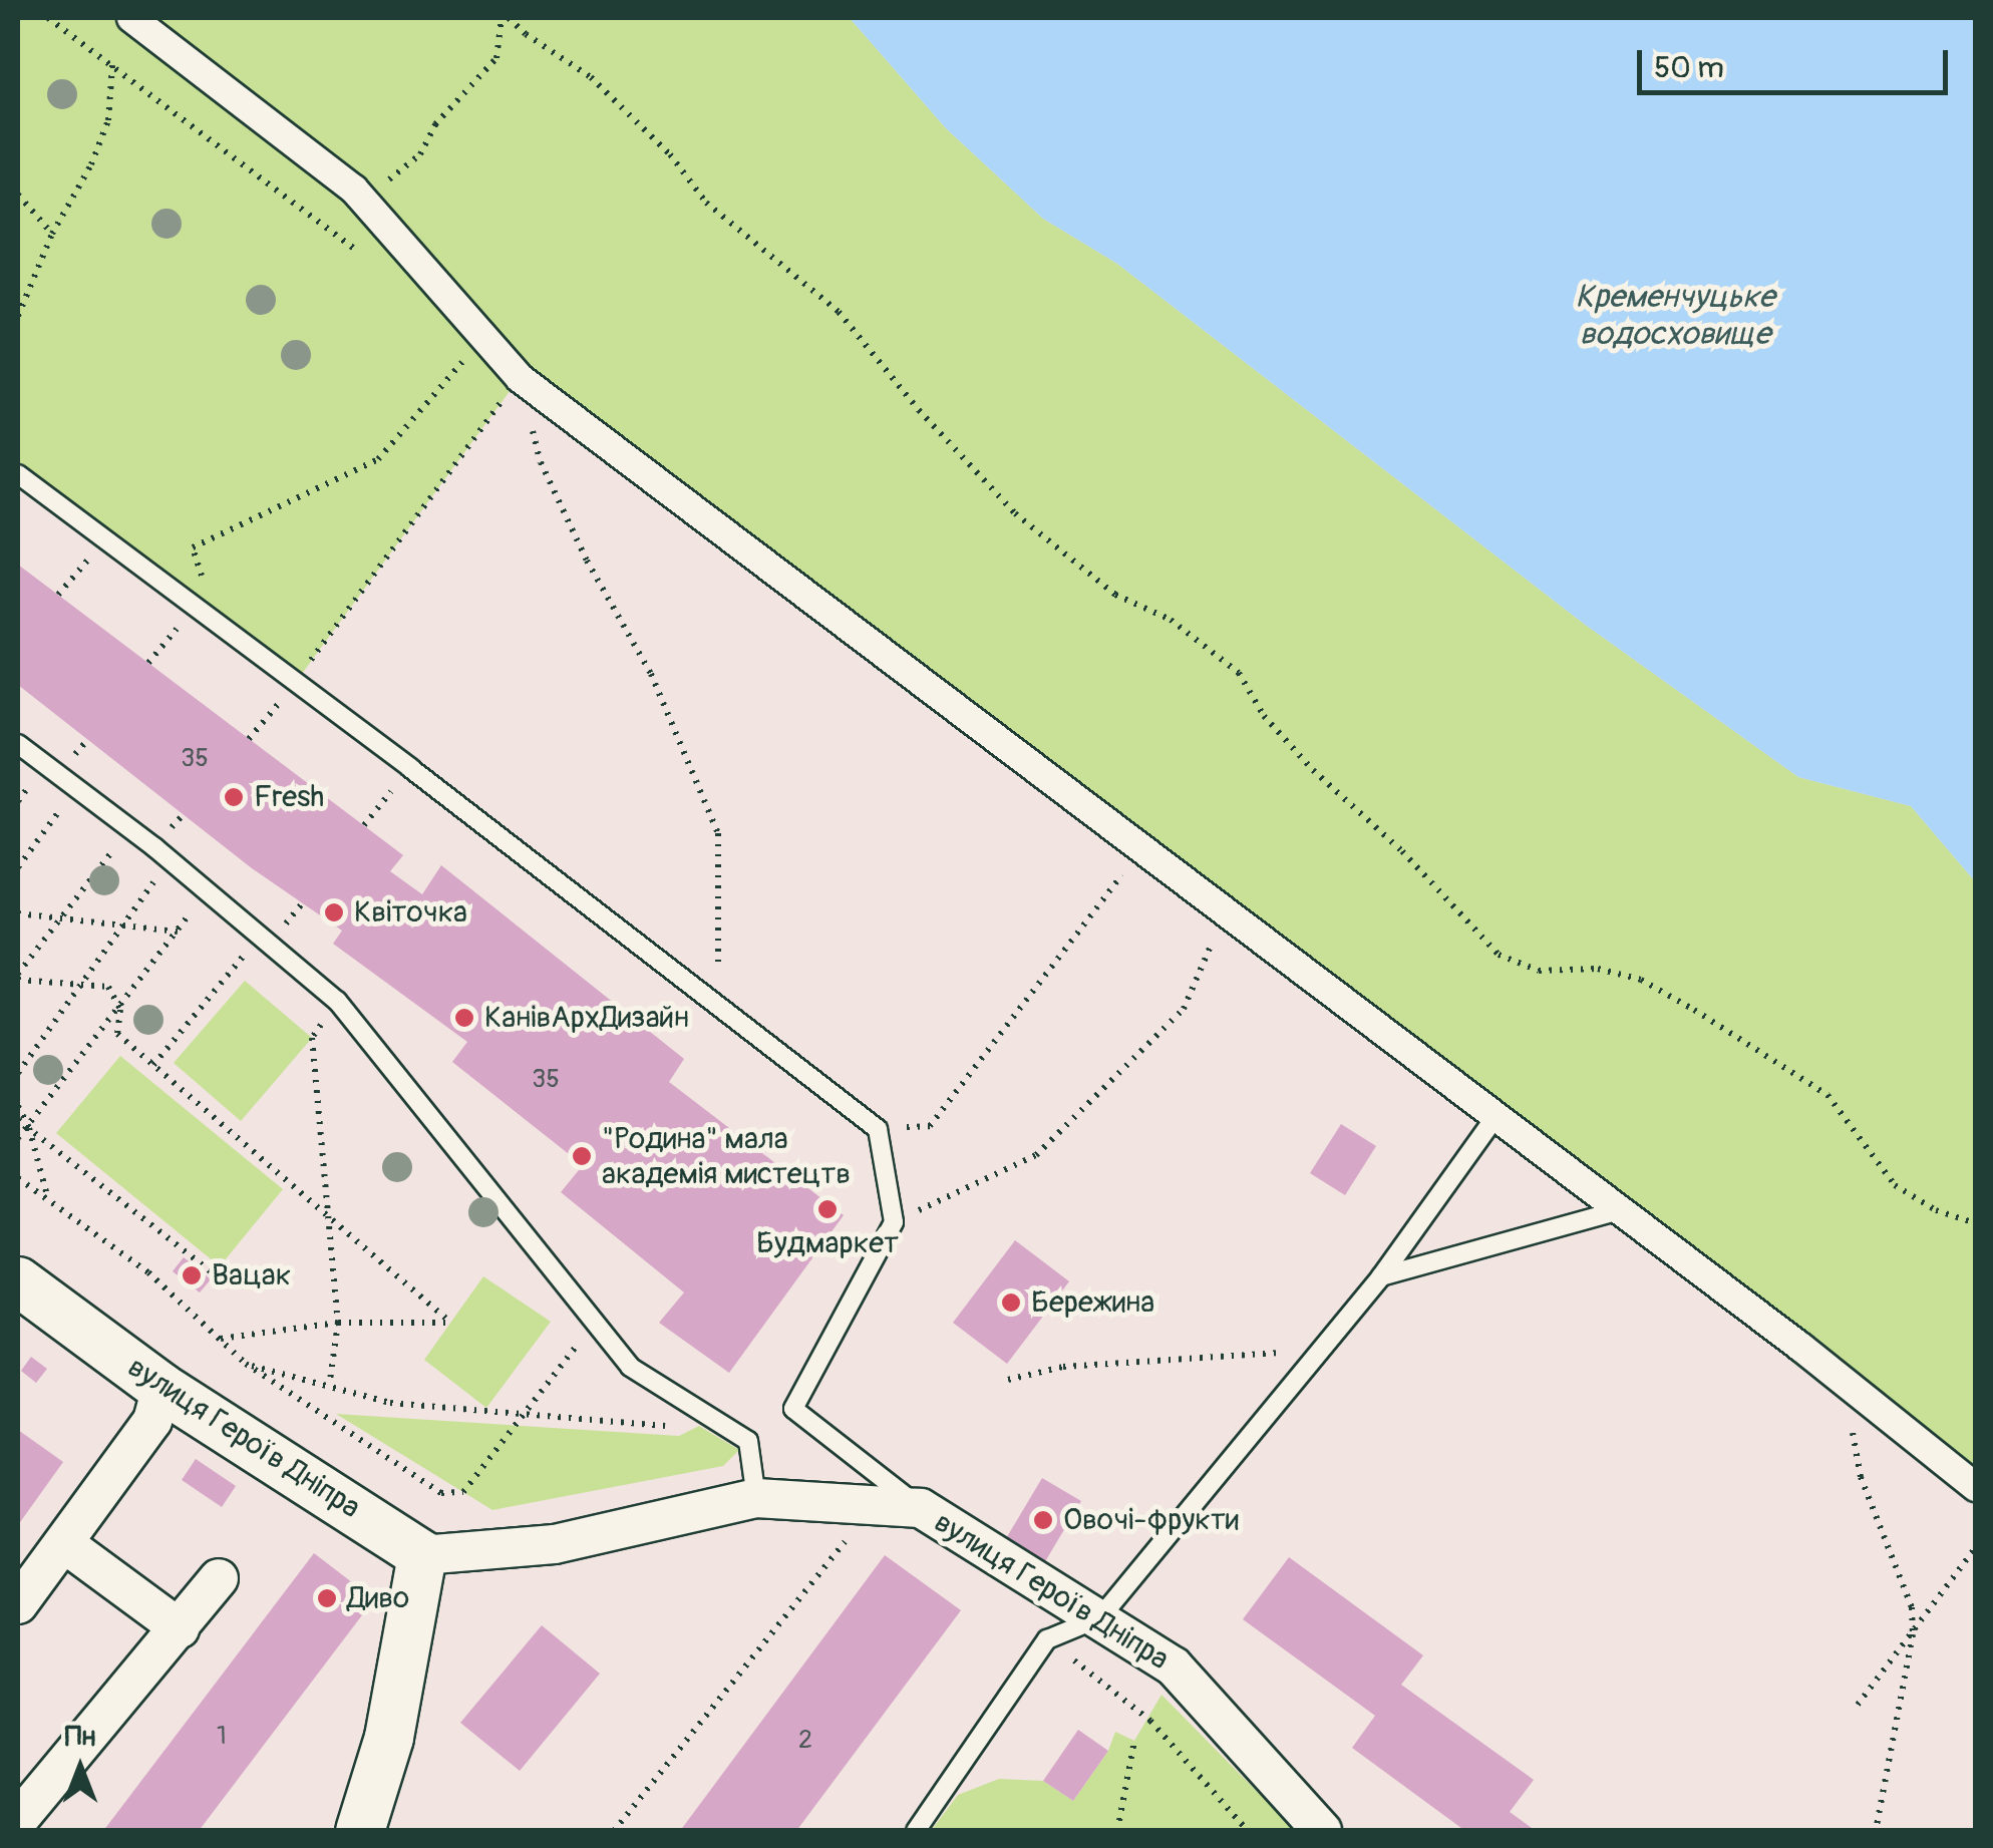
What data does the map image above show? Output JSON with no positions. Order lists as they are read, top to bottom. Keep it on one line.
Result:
{"streets":{"street":["вулиця Героїв Дніпра"]},"water":["Кременчуцьке водосховище"],"places":["Fresh","Квіточка","КанівАрхДизайн","\"Родина\" мала академія мистецтв","Будмаркет","Вацак","Бережина","Овочі-фрукти","Диво"],"house_numbers":["35","35","1","2"],"scale_bar":"50 m","north":"top"}
